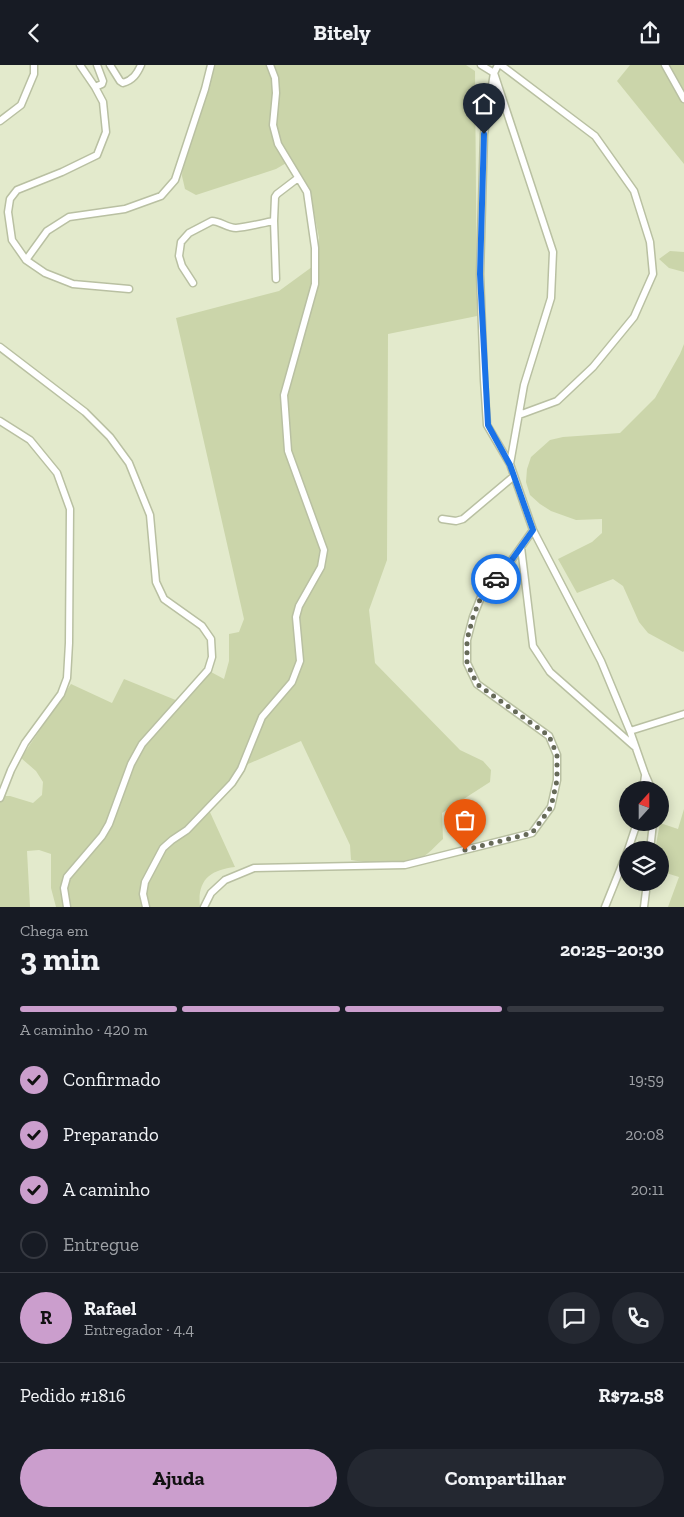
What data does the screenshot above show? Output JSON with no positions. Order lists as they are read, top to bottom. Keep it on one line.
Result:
{"north":"top","page":{"header":"Bitely","heading":["3 min","Chega em","20:25–20:30"],"panel":["Rafael","Entregador · 4.4","Pedido #1816","R$72.58"],"bar":"A caminho · 420 m","list":[["Confirmado","19:59"],["Preparando","20:08"],["A caminho","20:11"],"Entregue"],"round":"R","buttons":["Ajuda","Compartilhar"]}}
